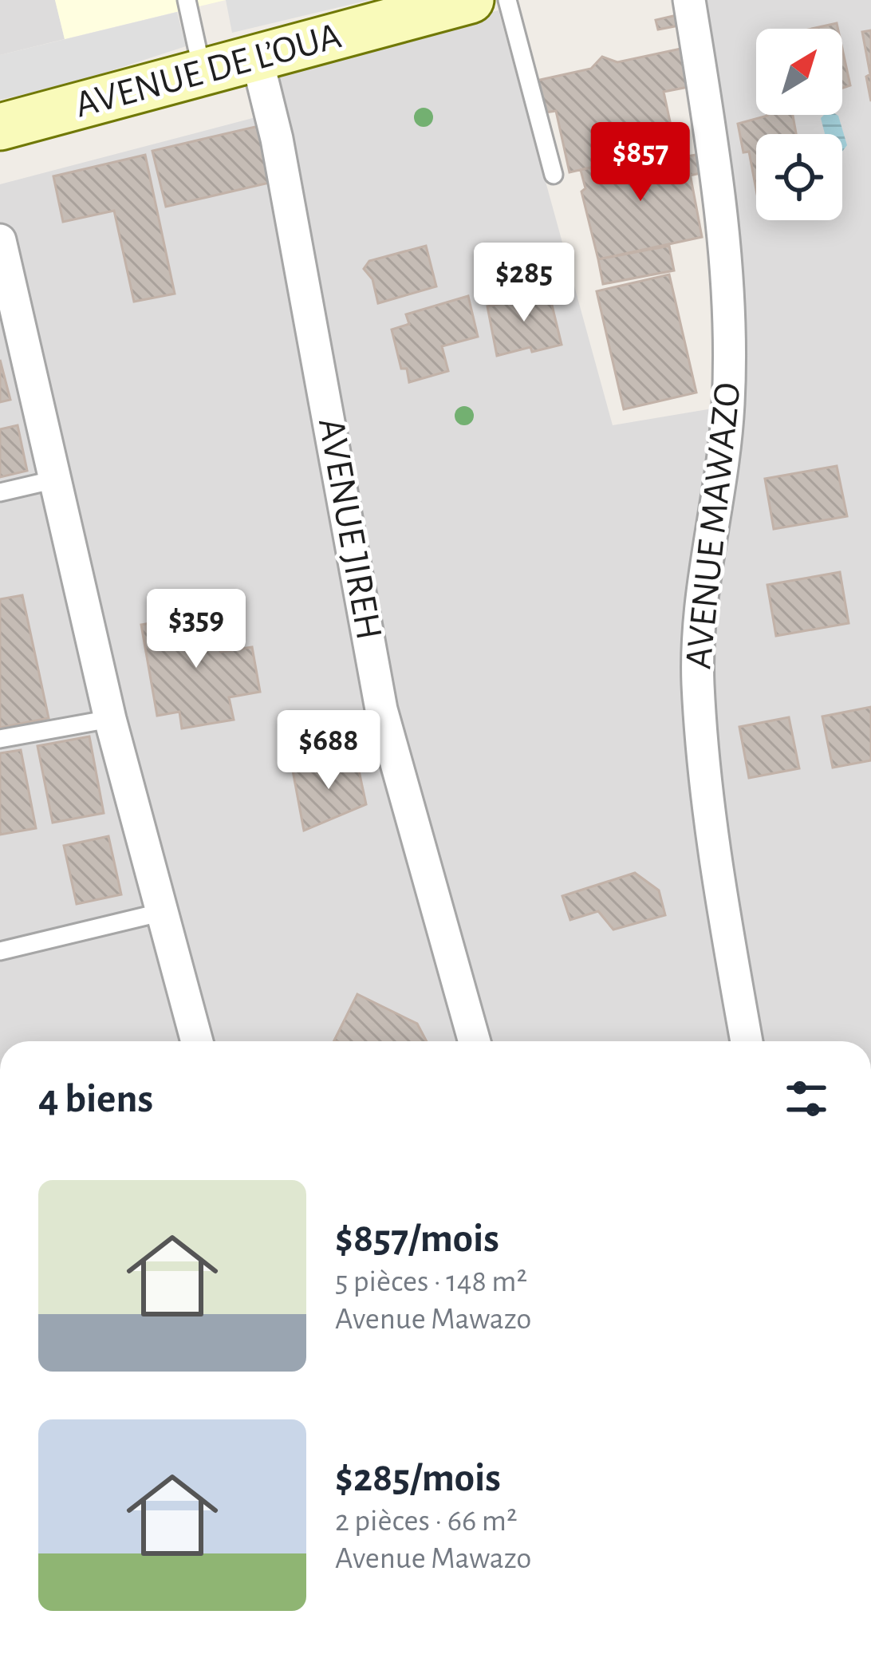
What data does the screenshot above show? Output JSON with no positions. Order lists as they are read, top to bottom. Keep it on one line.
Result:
{"streets":{"main road":["AVENUE DE L’OUA"],"street":["AVENUE MAWAZO","AVENUE JIREH"]},"crossings":[["AVENUE DE L’OUA","AVENUE JIREH"]],"north":"top right","page":{"price":["$857","$285","$359","$688"],"heading":"4 biens","list":[{"name":"$857/mois","note":"5 pièces · 148 m² · Avenue Mawazo"},{"name":"$285/mois","note":"2 pièces · 66 m² · Avenue Mawazo"}]}}
